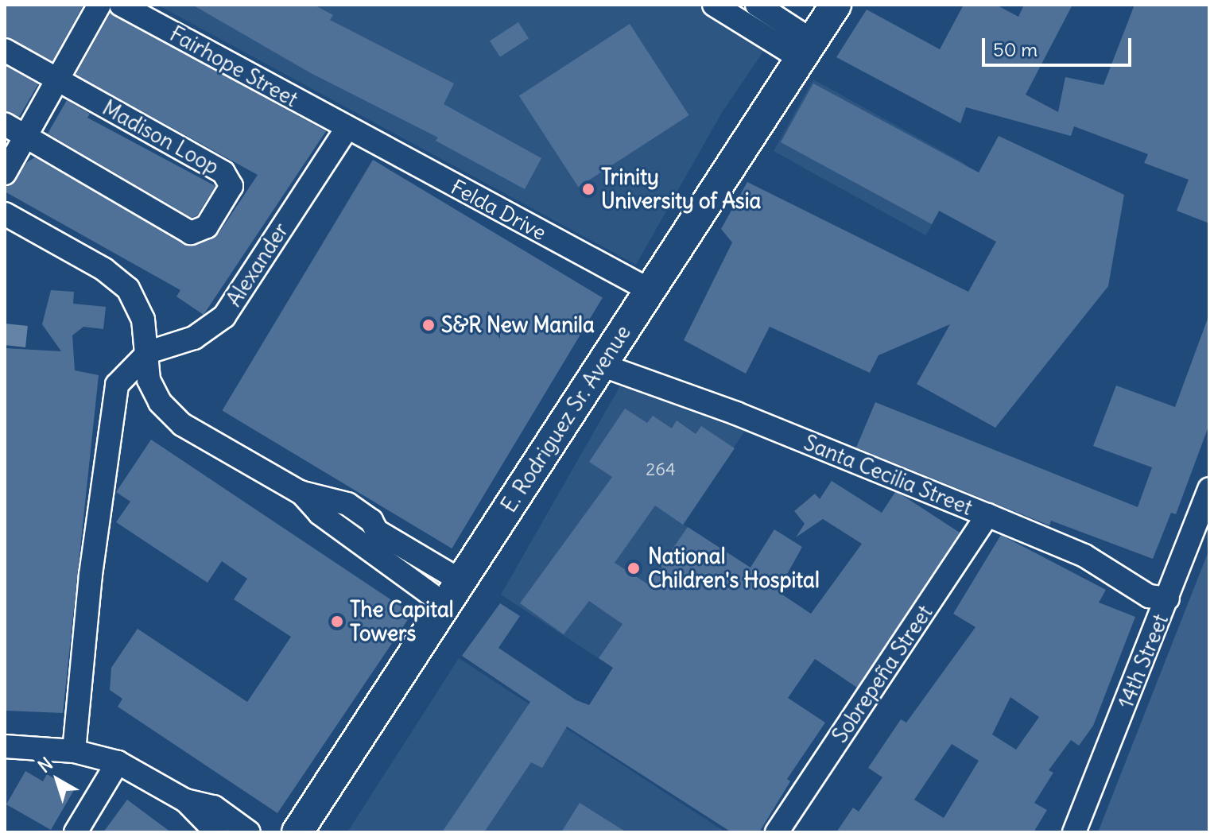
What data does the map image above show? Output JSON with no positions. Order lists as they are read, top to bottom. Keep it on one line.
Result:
{"streets":{"main road":["E. Rodriguez Sr. Avenue"],"street":["Fairhope Street","Madison Loop","Felda Drive","Alexander","Santa Cecilia Street","14th Street","Sobrepeña Street"]},"crossings":[["Fairhope Street","Felda Drive"],["Fairhope Street","Alexander"],["Felda Drive","Alexander"],["Felda Drive","E. Rodriguez Sr. Avenue"],["E. Rodriguez Sr. Avenue","Santa Cecilia Street"],["Santa Cecilia Street","14th Street"],["Santa Cecilia Street","Sobrepeña Street"]],"places":["Trinity University of Asia","S&R New Manila","National Children's Hospital","The Capital Towers"],"house_numbers":["264"],"scale_bar":"50 m","north":"top left"}
